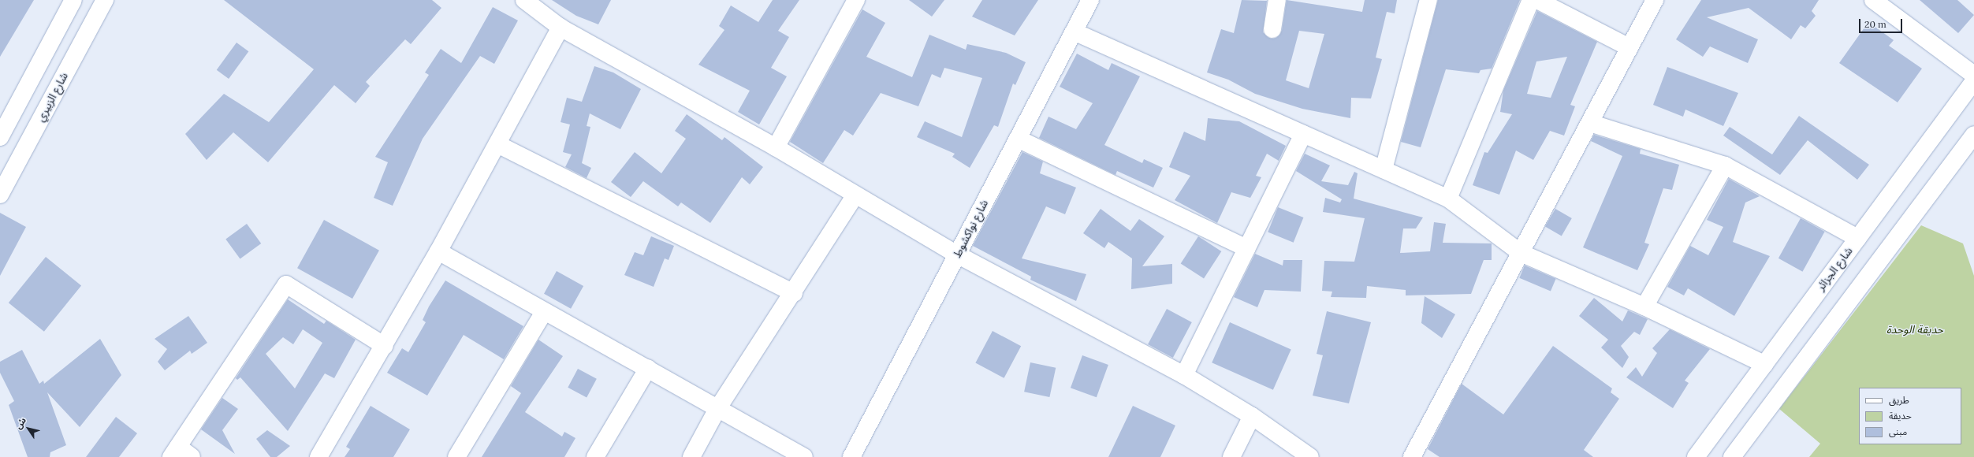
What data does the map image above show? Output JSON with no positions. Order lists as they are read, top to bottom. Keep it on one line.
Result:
{"streets":{"street":["شارع الزبيري","شارع نواكشوط","شارع الجزائر"]},"parks":["حديقة الوحدة"],"legend":["طريق","حديقة","مبنى"],"scale_bar":"20 m","north":"top left"}
